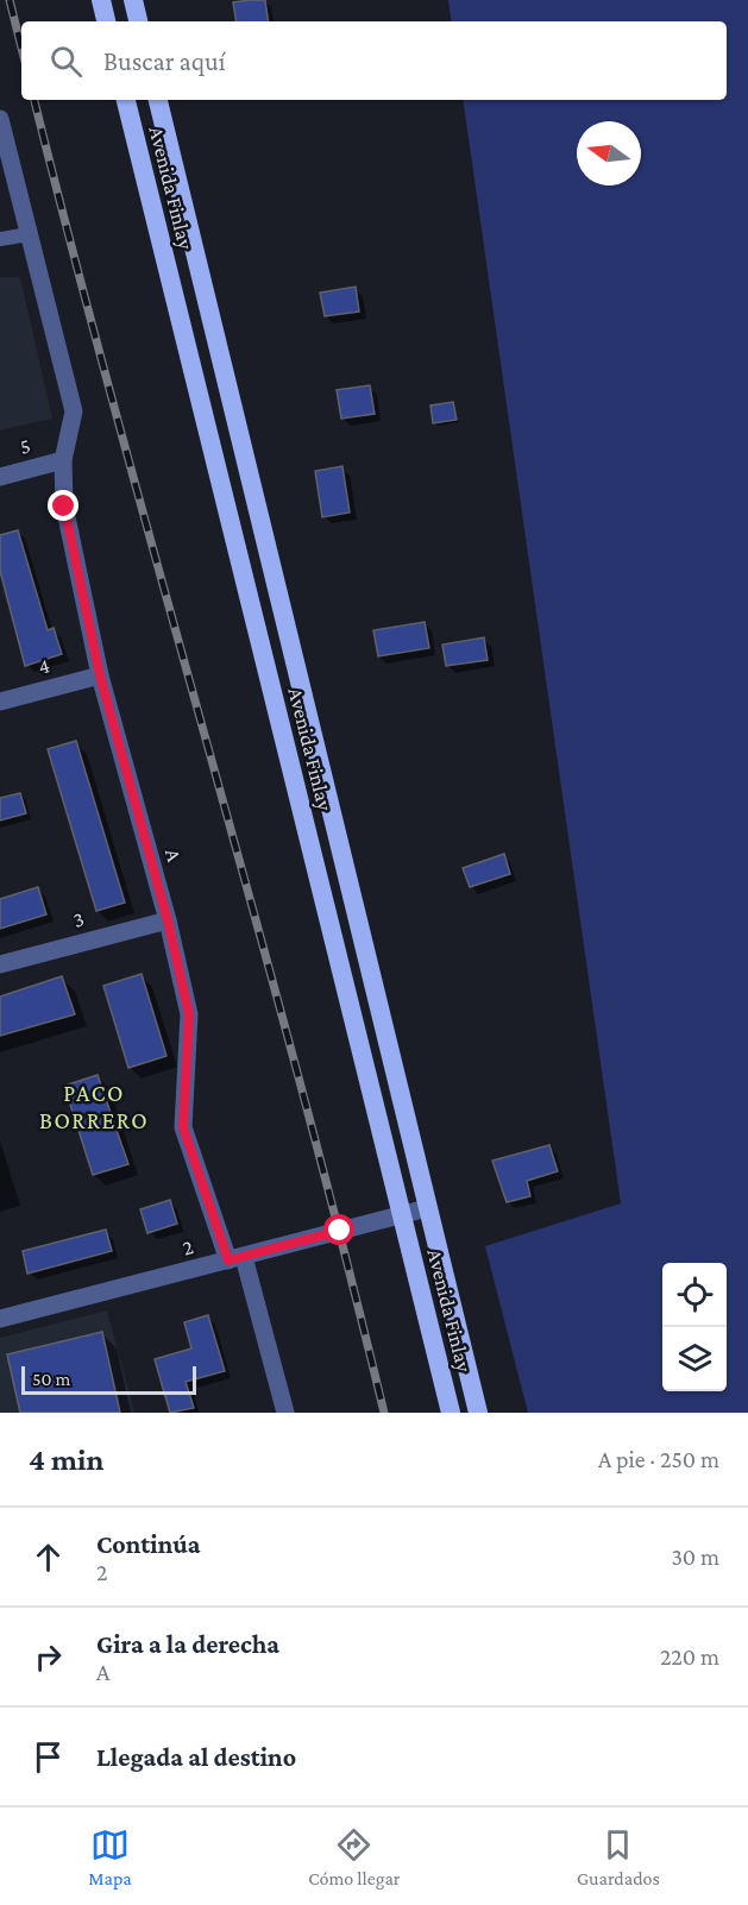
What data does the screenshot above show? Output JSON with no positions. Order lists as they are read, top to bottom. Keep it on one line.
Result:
{"streets":{"highway":["Avenida Finlay"],"street":["5","4","A","3","2"]},"crossings":[["Avenida Finlay","2"],["5","A"],["4","A"],["A","3"],["A","2"]],"districts":["PACO BORRERO"],"scale_bar":"50 m","north":"left","page":{"search":"Buscar aquí","scale":"50 m","heading":["4 min","A pie · 250 m"],"list":[["Continúa","2","30 m"],["Gira a la derecha","A","220 m"],"Llegada al destino"],"nav":["Mapa","Cómo llegar","Guardados"]}}
